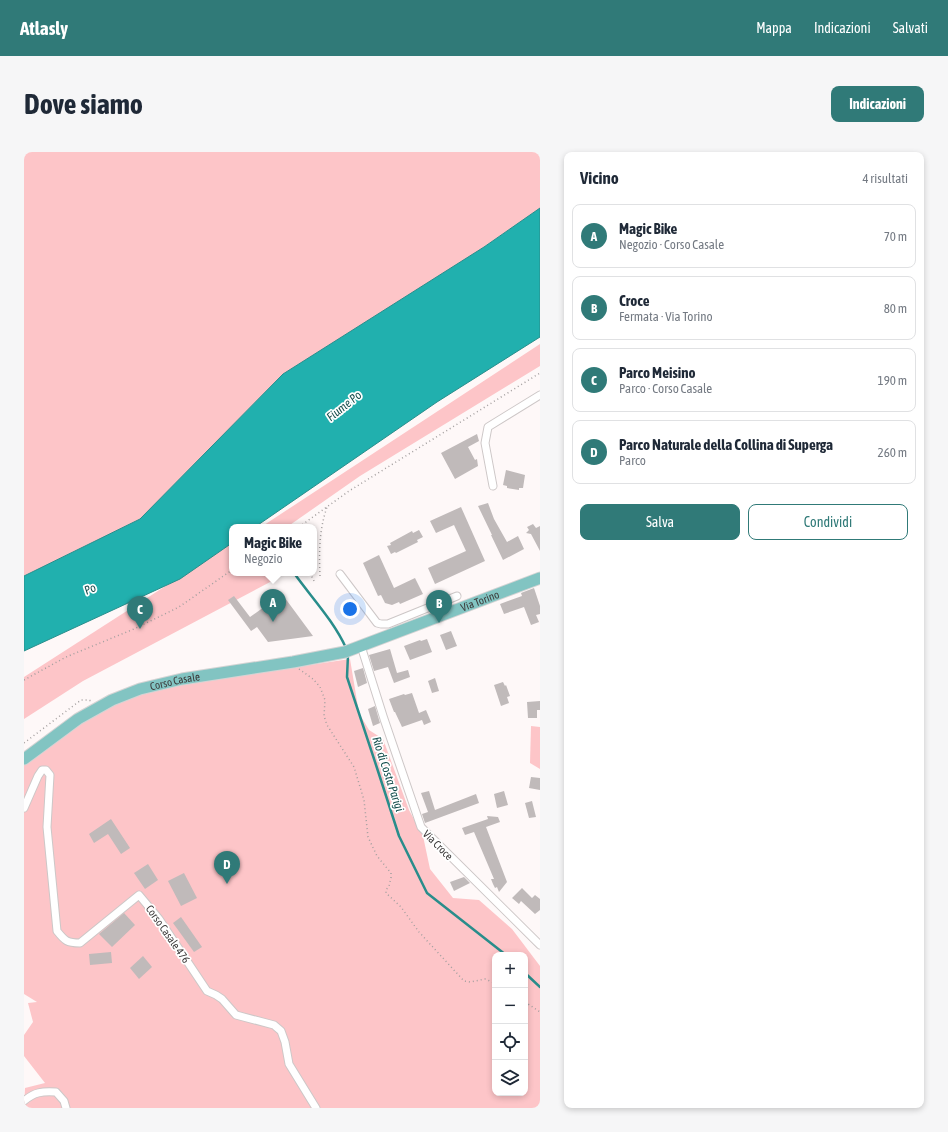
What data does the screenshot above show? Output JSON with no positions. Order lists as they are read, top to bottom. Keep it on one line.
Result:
{"streets":{"main road":["Via Torino","Corso Casale"],"street":["Via Croce","Corso Casale 476"]},"crossings":[["Via Torino","Corso Casale"],["Via Torino","Via Croce"],["Corso Casale","Via Croce"]],"water":["Fiume Po","Po","Rio di Costa Parigi"],"page":{"header":"Atlasly","nav":["Mappa","Indicazioni","Salvati"],"buttons":["Indicazioni",["Salva","Condividi"]],"title":"Dove siamo","heading":["Vicino","4 risultati"],"list":[{"mark":"A","name":"Magic Bike","note":"Negozio · Corso Casale","value":"70 m"},{"mark":"B","name":"Croce","note":"Fermata · Via Torino","value":"80 m"},{"mark":"C","name":"Parco Meisino","note":"Parco · Corso Casale","value":"190 m"},{"mark":"D","name":"Parco Naturale della Collina di Superga","note":"Parco","value":"260 m"}],"popup":["Magic Bike","Negozio"],"pins":["A","B","C","D"],"map_buttons":["+","−"]}}
